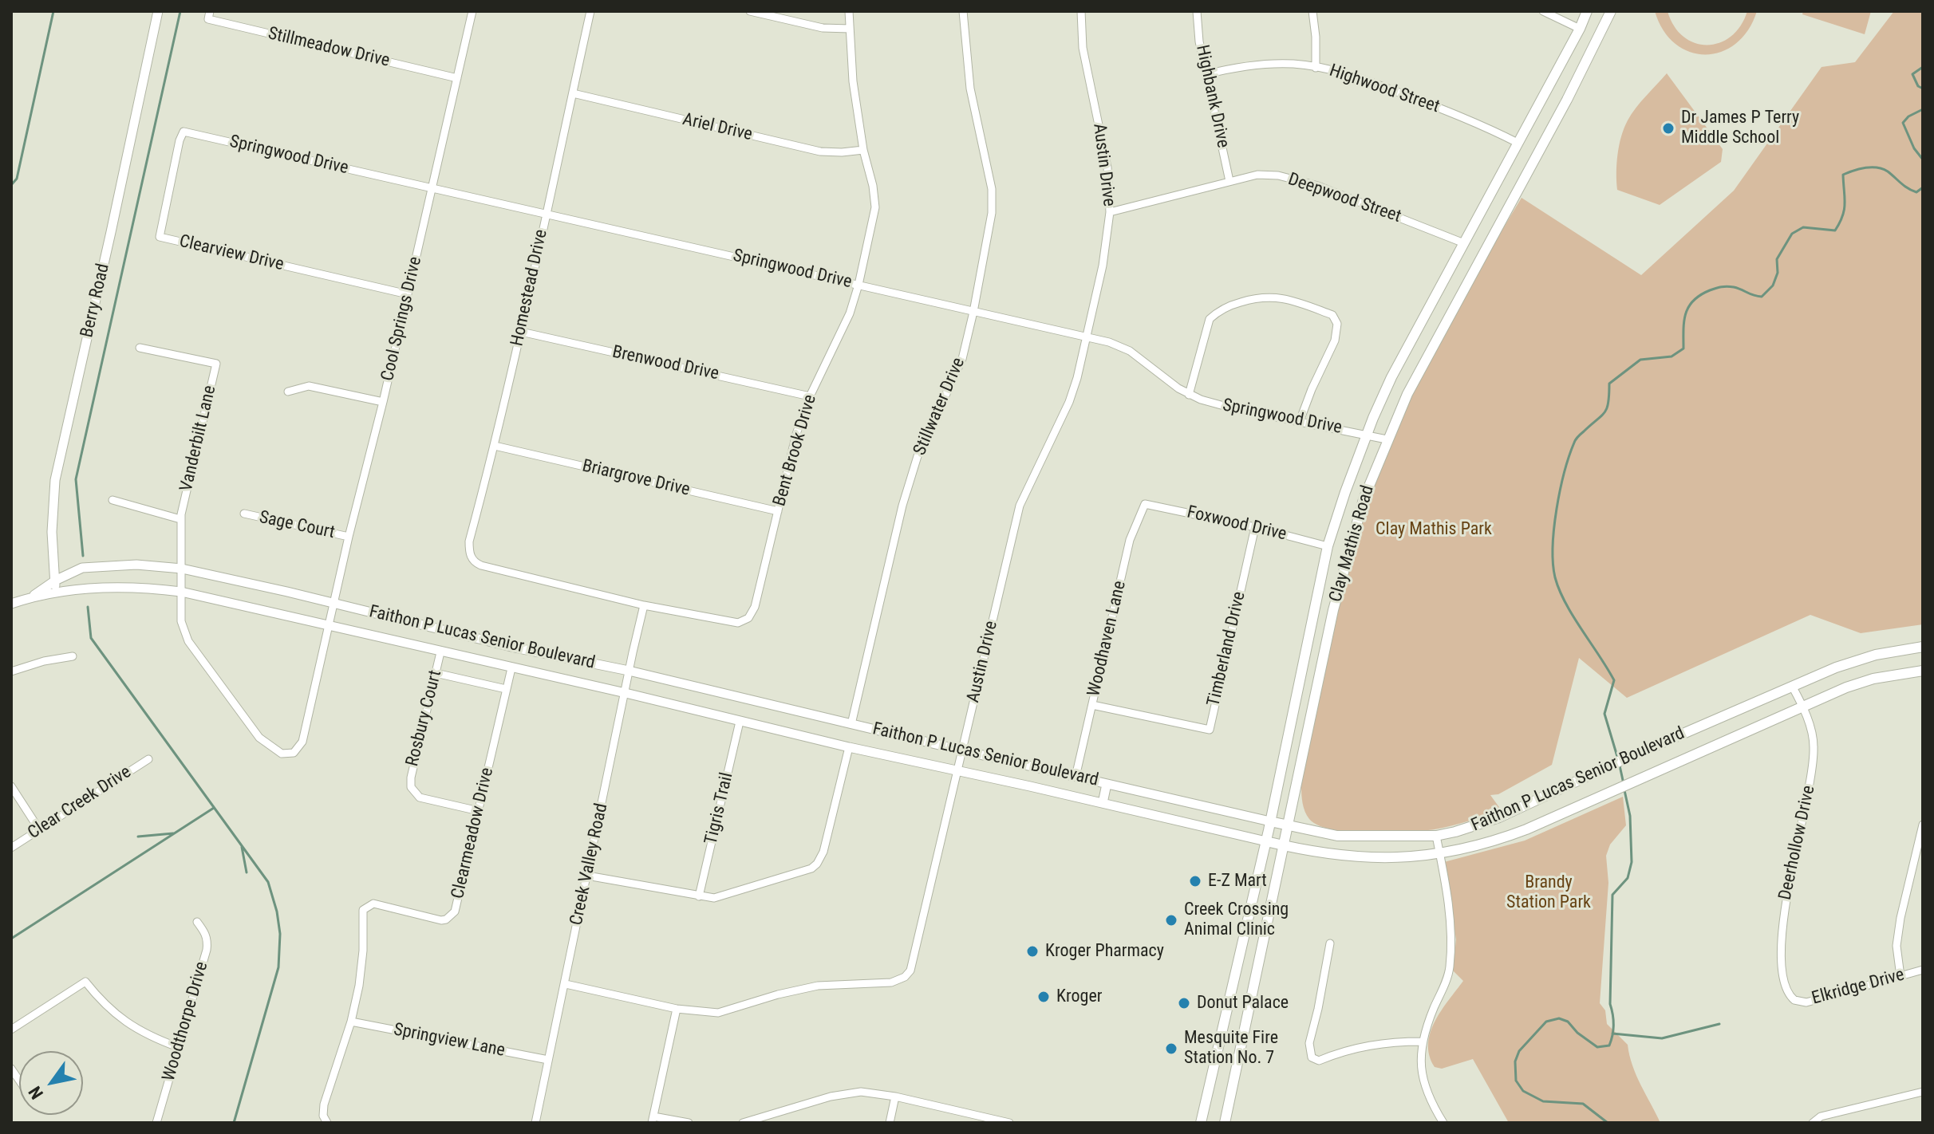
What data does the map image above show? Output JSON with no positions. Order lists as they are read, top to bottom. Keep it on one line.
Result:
{"streets":{"main road":["Clay Mathis Road","Faithon P Lucas Senior Boulevard"],"street":["Stillmeadow Drive","Highwood Street","Highbank Drive","Ariel Drive","Springwood Drive","Austin Drive","Deepwood Street","Clearview Drive","Homestead Drive","Berry Road","Cool Springs Drive","Brenwood Drive","Stillwater Drive","Vanderbilt Lane","Bent Brook Drive","Briargrove Drive","Foxwood Drive","Sage Court","Woodhaven Lane","Timberland Drive","Rosbury Court","Clear Creek Drive","Tigris Trail","Clearmeadow Drive","Deerhollow Drive","Creek Valley Road","Elkridge Drive","Woodthorpe Drive","Springview Lane"]},"crossings":[["Stillmeadow Drive","Cool Springs Drive"],["Highwood Street","Highbank Drive"],["Highwood Street","Clay Mathis Road"],["Highbank Drive","Deepwood Street"],["Ariel Drive","Homestead Drive"],["Ariel Drive","Bent Brook Drive"],["Springwood Drive","Austin Drive"],["Springwood Drive","Clearview Drive"],["Springwood Drive","Homestead Drive"],["Springwood Drive","Cool Springs Drive"],["Springwood Drive","Stillwater Drive"],["Springwood Drive","Bent Brook Drive"],["Springwood Drive","Clay Mathis Road"],["Austin Drive","Deepwood Street"],["Austin Drive","Faithon P Lucas Senior Boulevard"],["Austin Drive","Creek Valley Road"],["Deepwood Street","Clay Mathis Road"],["Clearview Drive","Cool Springs Drive"],["Homestead Drive","Brenwood Drive"],["Homestead Drive","Bent Brook Drive"],["Homestead Drive","Briargrove Drive"],["Berry Road","Faithon P Lucas Senior Boulevard"],["Cool Springs Drive","Vanderbilt Lane"],["Cool Springs Drive","Sage Court"],["Cool Springs Drive","Faithon P Lucas Senior Boulevard"],["Brenwood Drive","Bent Brook Drive"],["Stillwater Drive","Faithon P Lucas Senior Boulevard"],["Vanderbilt Lane","Faithon P Lucas Senior Boulevard"],["Bent Brook Drive","Briargrove Drive"],["Bent Brook Drive","Creek Valley Road"],["Foxwood Drive","Clay Mathis Road"],["Foxwood Drive","Woodhaven Lane"],["Foxwood Drive","Timberland Drive"],["Clay Mathis Road","Faithon P Lucas Senior Boulevard"],["Faithon P Lucas Senior Boulevard","Woodhaven Lane"],["Faithon P Lucas Senior Boulevard","Rosbury Court"],["Faithon P Lucas Senior Boulevard","Tigris Trail"],["Faithon P Lucas Senior Boulevard","Clearmeadow Drive"],["Faithon P Lucas Senior Boulevard","Deerhollow Drive"],["Faithon P Lucas Senior Boulevard","Creek Valley Road"],["Woodhaven Lane","Timberland Drive"],["Rosbury Court","Clearmeadow Drive"],["Clearmeadow Drive","Springview Lane"],["Deerhollow Drive","Elkridge Drive"],["Creek Valley Road","Springview Lane"]],"parks":["Clay Mathis Park","Brandy Station Park"],"places":["Dr James P Terry Middle School","E-Z Mart","Creek Crossing Animal Clinic","Kroger Pharmacy","Kroger","Donut Palace","Mesquite Fire Station No. 7"],"north":"bottom left"}
